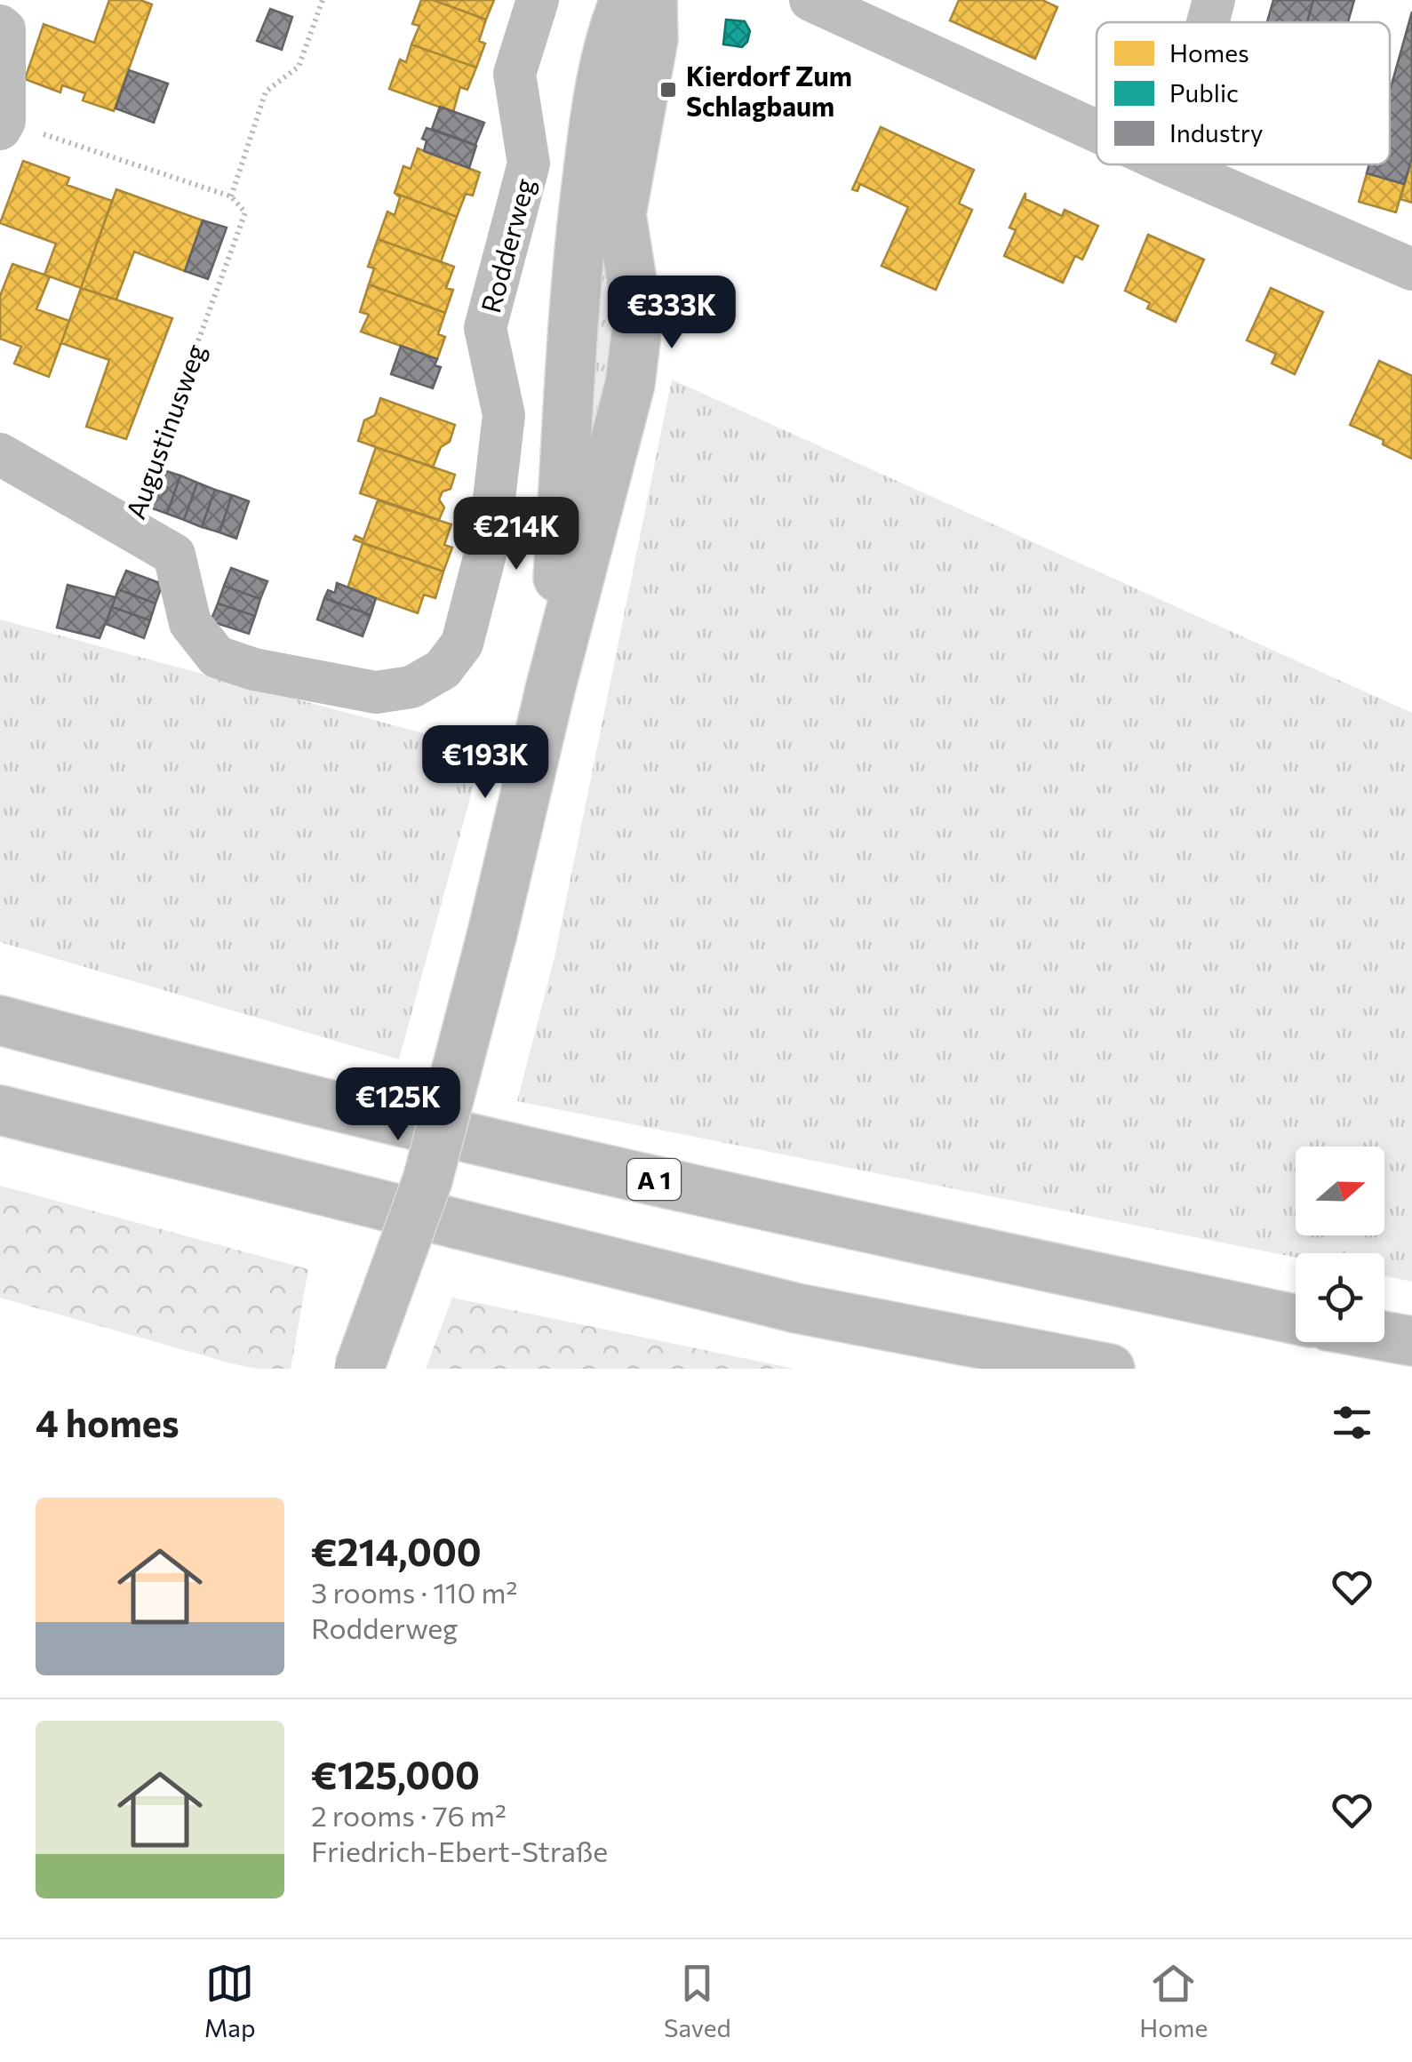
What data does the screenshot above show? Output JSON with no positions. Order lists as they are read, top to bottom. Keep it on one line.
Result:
{"streets":{"main road":["A 1"],"street":["Rodderweg","Augustinusweg"]},"crossings":[["Rodderweg","Augustinusweg"]],"places":{"transit":["Kierdorf Zum Schlagbaum"]},"legend":["Homes","Public","Industry"],"north":"right","page":{"price":["€333K","€214K","€193K","€125K"],"heading":"4 homes","list":[{"name":"€214,000","note":"3 rooms · 110 m² · Rodderweg"},{"name":"€125,000","note":"2 rooms · 76 m² · Friedrich-Ebert-Straße"}],"tabs":["Map","Saved","Home"]}}
